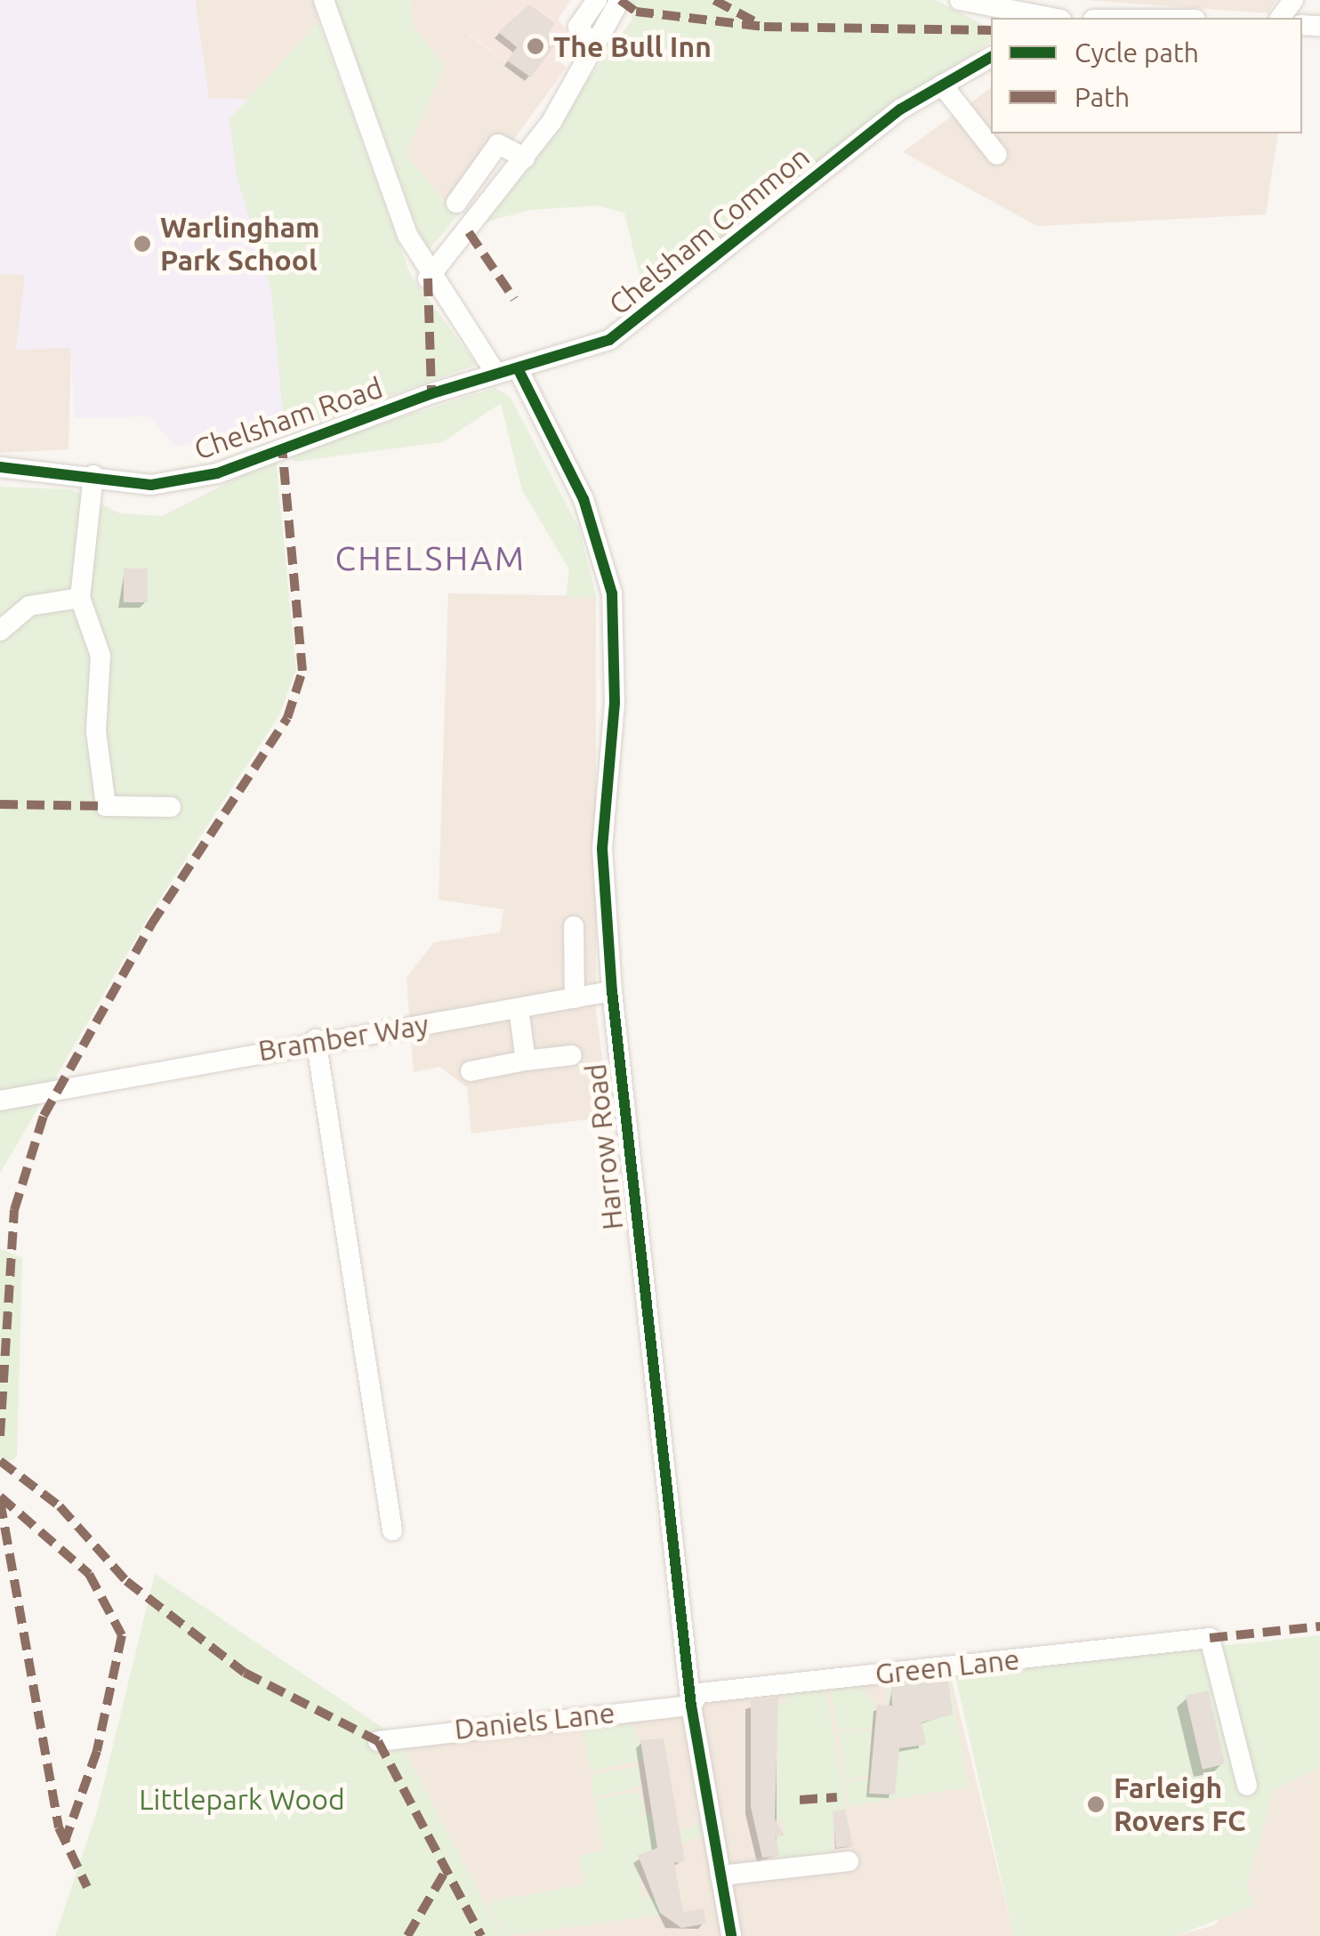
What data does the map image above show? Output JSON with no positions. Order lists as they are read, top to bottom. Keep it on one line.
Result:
{"streets":{"street":["Chelsham Common","Chelsham Road","Bramber Way","Harrow Road","Green Lane","Daniels Lane"]},"crossings":[["Chelsham Common","Chelsham Road"],["Chelsham Common","Harrow Road"],["Bramber Way","Harrow Road"],["Harrow Road","Green Lane"],["Harrow Road","Daniels Lane"],["Green Lane","Daniels Lane"]],"districts":["CHELSHAM"],"parks":["Littlepark Wood"],"places":["The Bull Inn","Warlingham Park School","Farleigh Rovers FC"],"legend":["Cycle path","Path"]}
